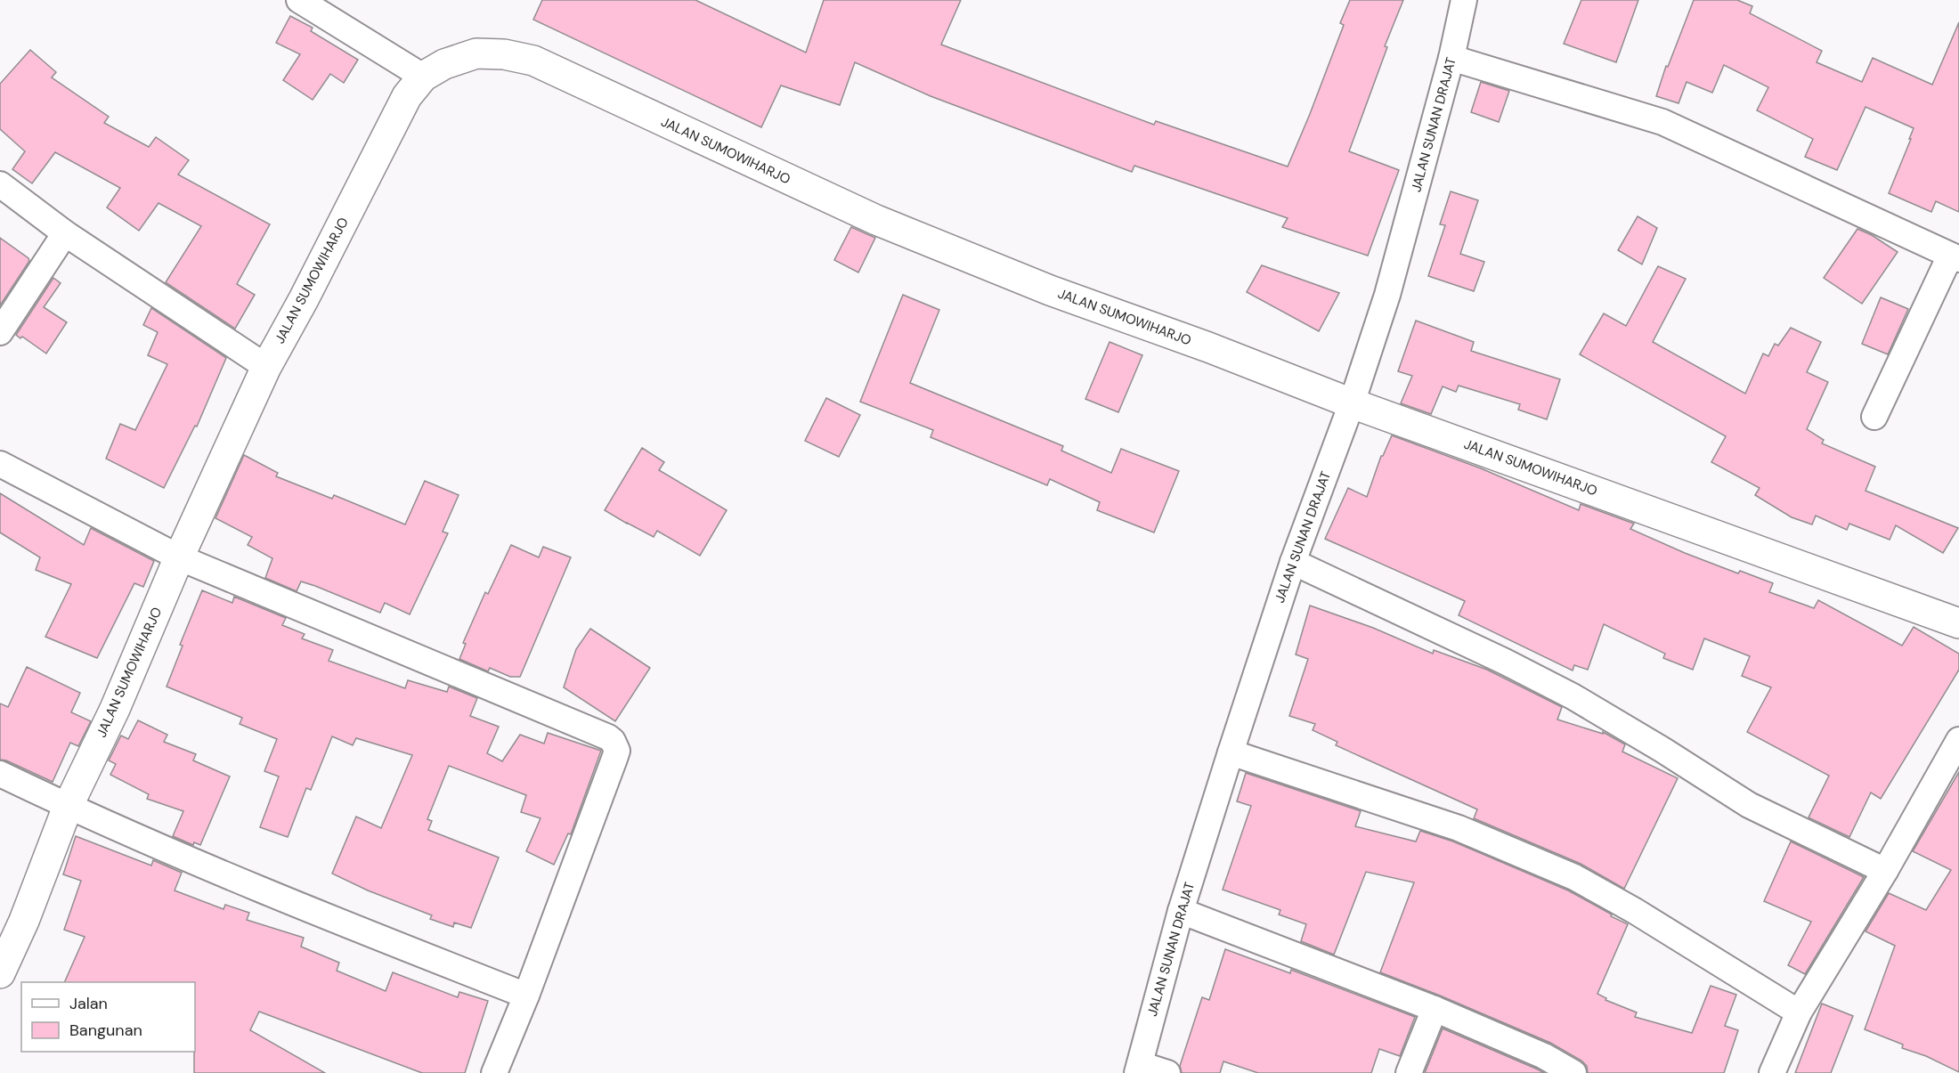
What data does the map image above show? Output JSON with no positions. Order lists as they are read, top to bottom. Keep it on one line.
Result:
{"streets":{"street":["JALAN SUNAN DRAJAT","JALAN SUMOWIHARJO"]},"crossings":[["JALAN SUNAN DRAJAT","JALAN SUMOWIHARJO"]],"legend":["Jalan","Bangunan"]}
